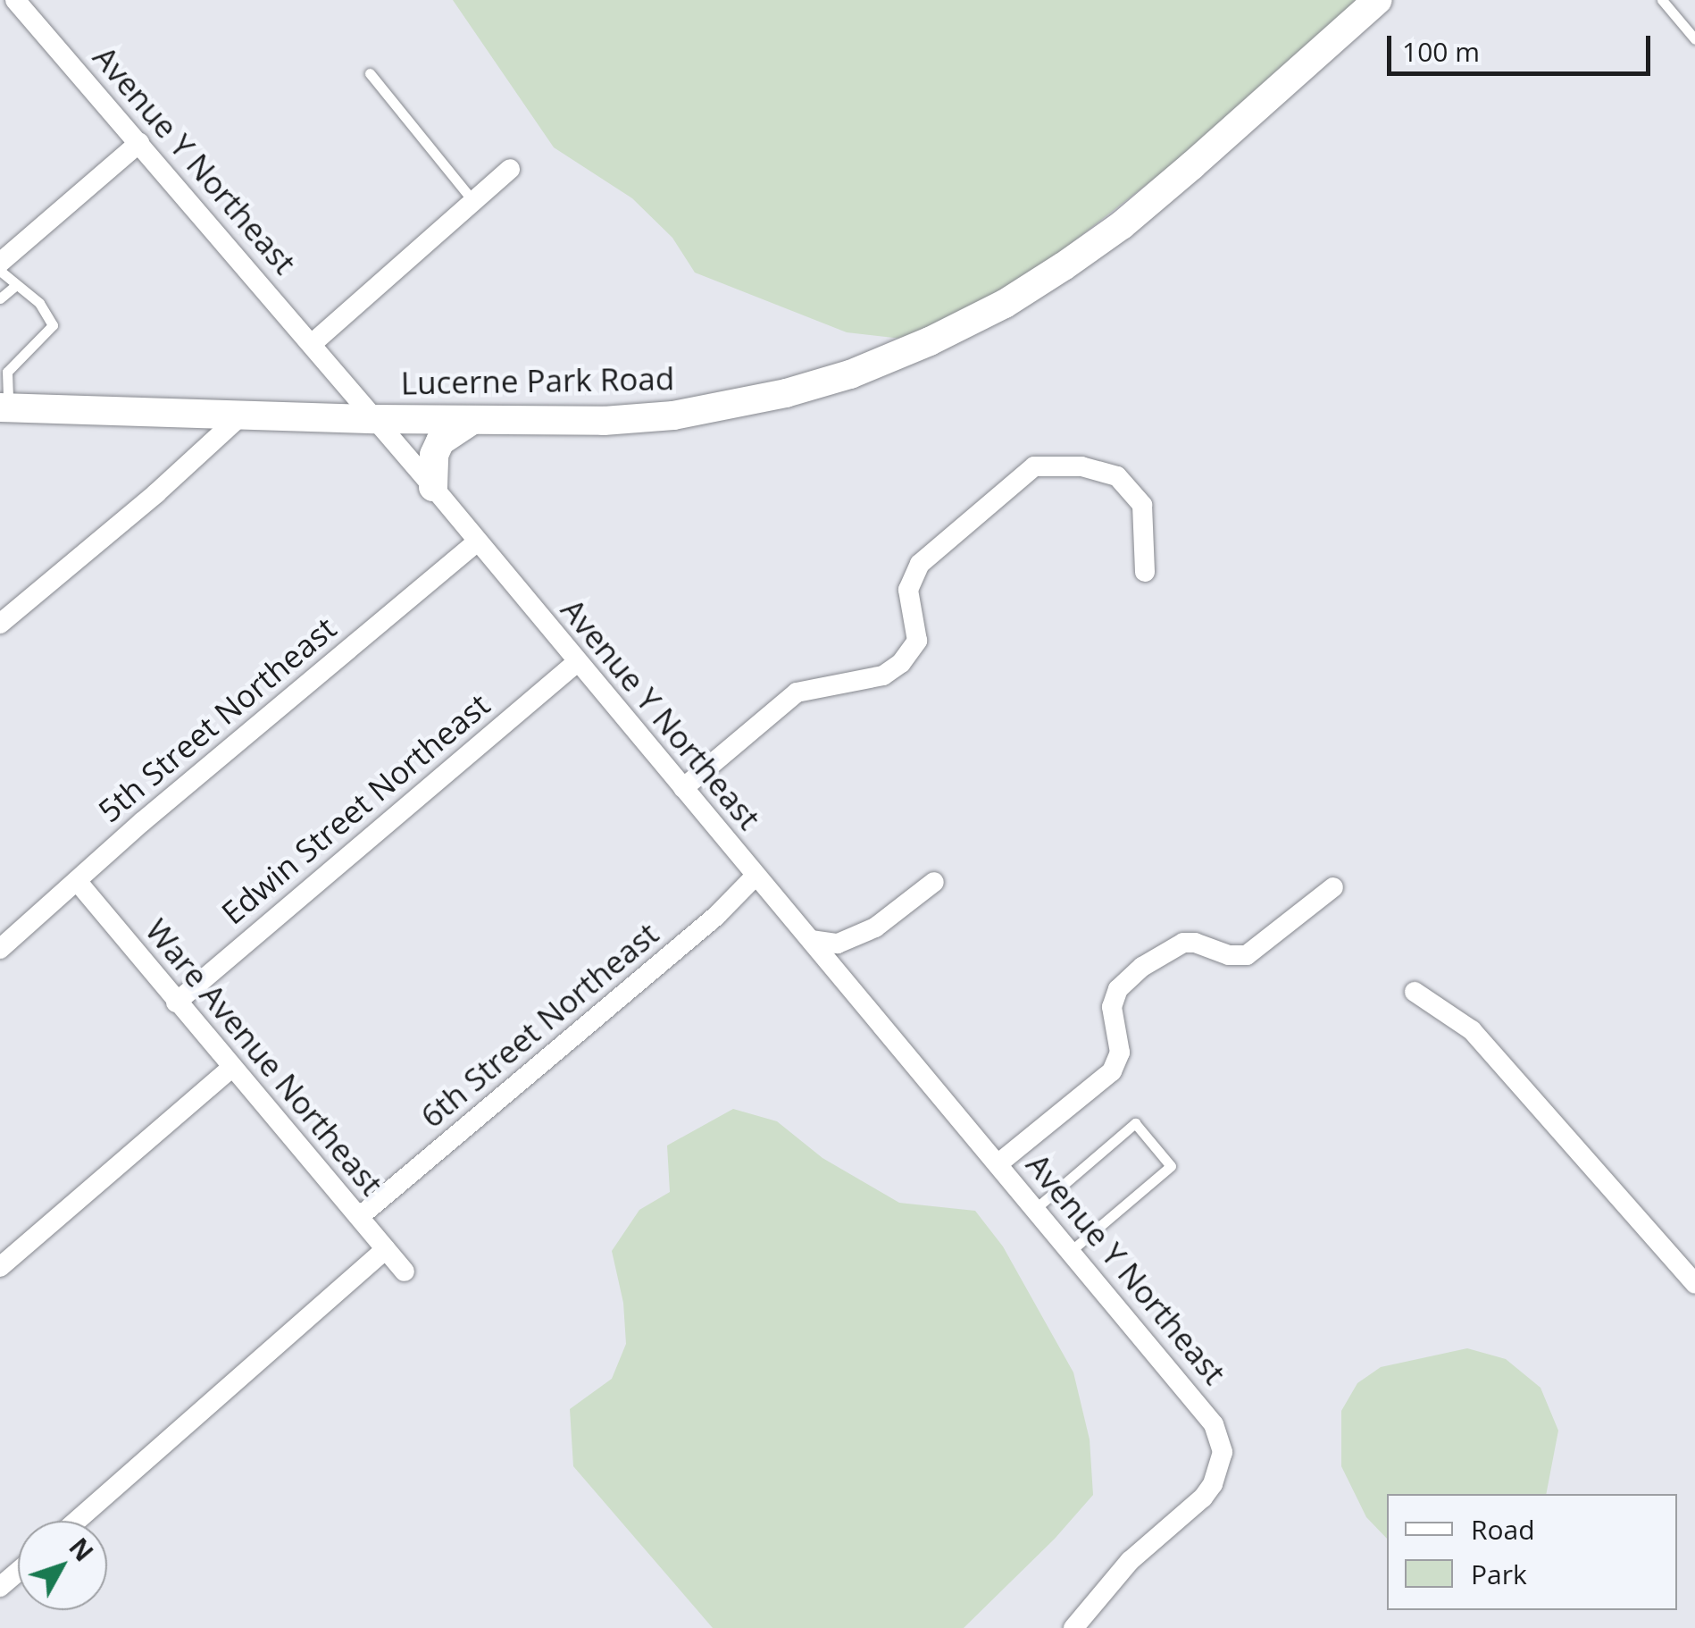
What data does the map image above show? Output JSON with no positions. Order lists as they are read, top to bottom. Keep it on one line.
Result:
{"streets":{"main road":["Lucerne Park Road"],"street":["Avenue Y Northeast","5th Street Northeast","Edwin Street Northeast","6th Street Northeast","Ware Avenue Northeast"]},"crossings":[["Avenue Y Northeast","Lucerne Park Road"],["Avenue Y Northeast","5th Street Northeast"],["Avenue Y Northeast","Edwin Street Northeast"],["Avenue Y Northeast","6th Street Northeast"],["5th Street Northeast","Ware Avenue Northeast"],["Edwin Street Northeast","Ware Avenue Northeast"],["6th Street Northeast","Ware Avenue Northeast"]],"legend":["Road","Park"],"scale_bar":"100 m","north":"top right"}
